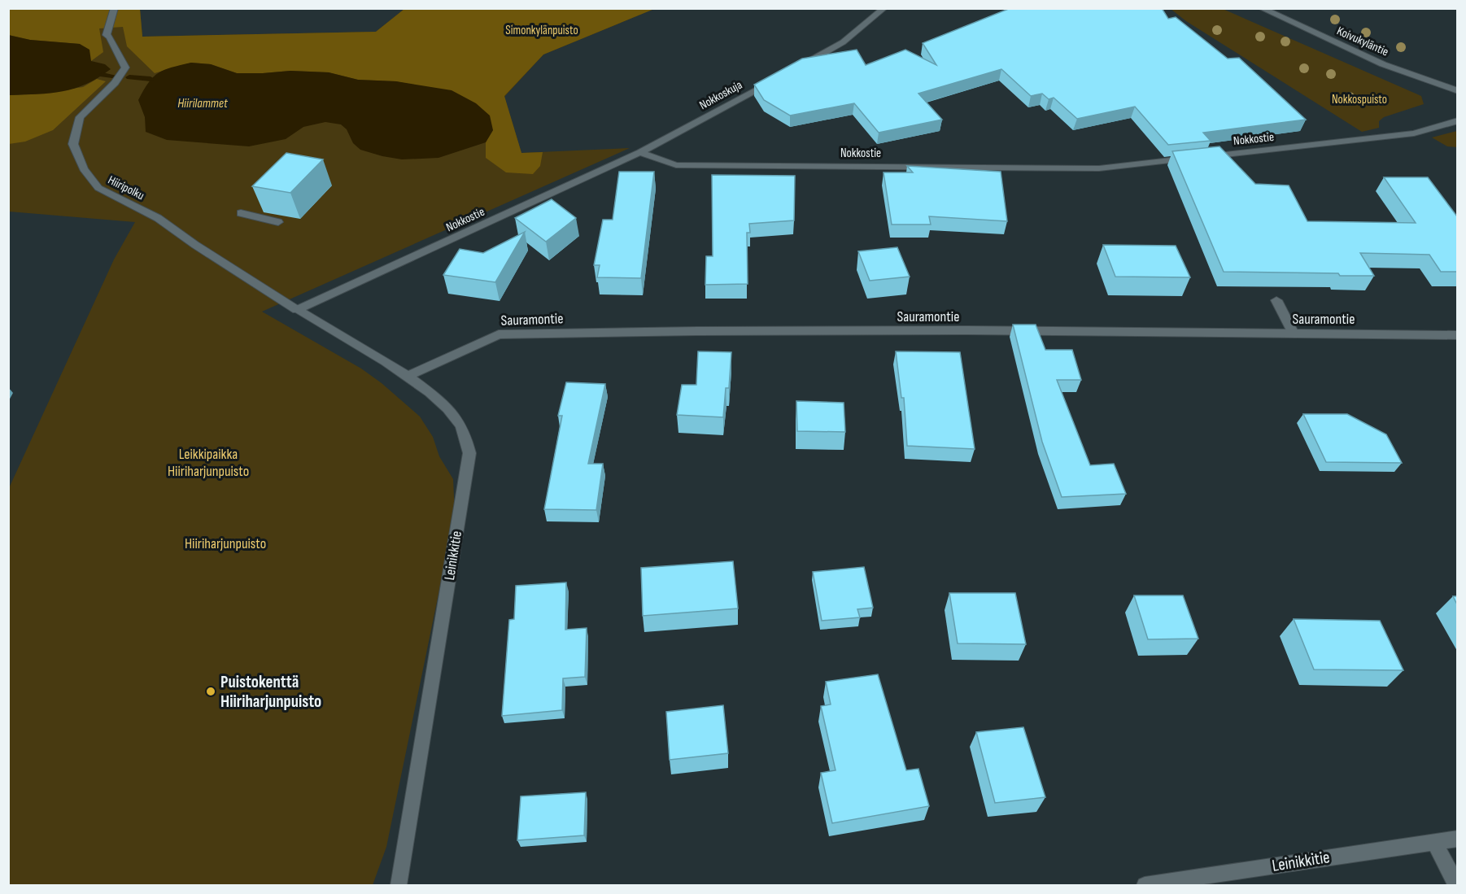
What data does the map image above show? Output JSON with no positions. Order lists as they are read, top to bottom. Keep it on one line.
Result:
{"streets":{"street":["Koivukyläntie","Nokkoskuja","Nokkostie","Hiiripolku","Sauramontie","Leinikkitie"]},"crossings":[["Nokkoskuja","Nokkostie"],["Nokkostie","Hiiripolku"],["Nokkostie","Leinikkitie"],["Hiiripolku","Leinikkitie"],["Sauramontie","Leinikkitie"]],"water":["Hiirilammet"],"parks":["Simonkylänpuisto","Nokkospuisto","Leikkipaikka Hiiriharjunpuisto","Hiiriharjunpuisto"],"places":["Puistokenttä Hiiriharjunpuisto"]}
